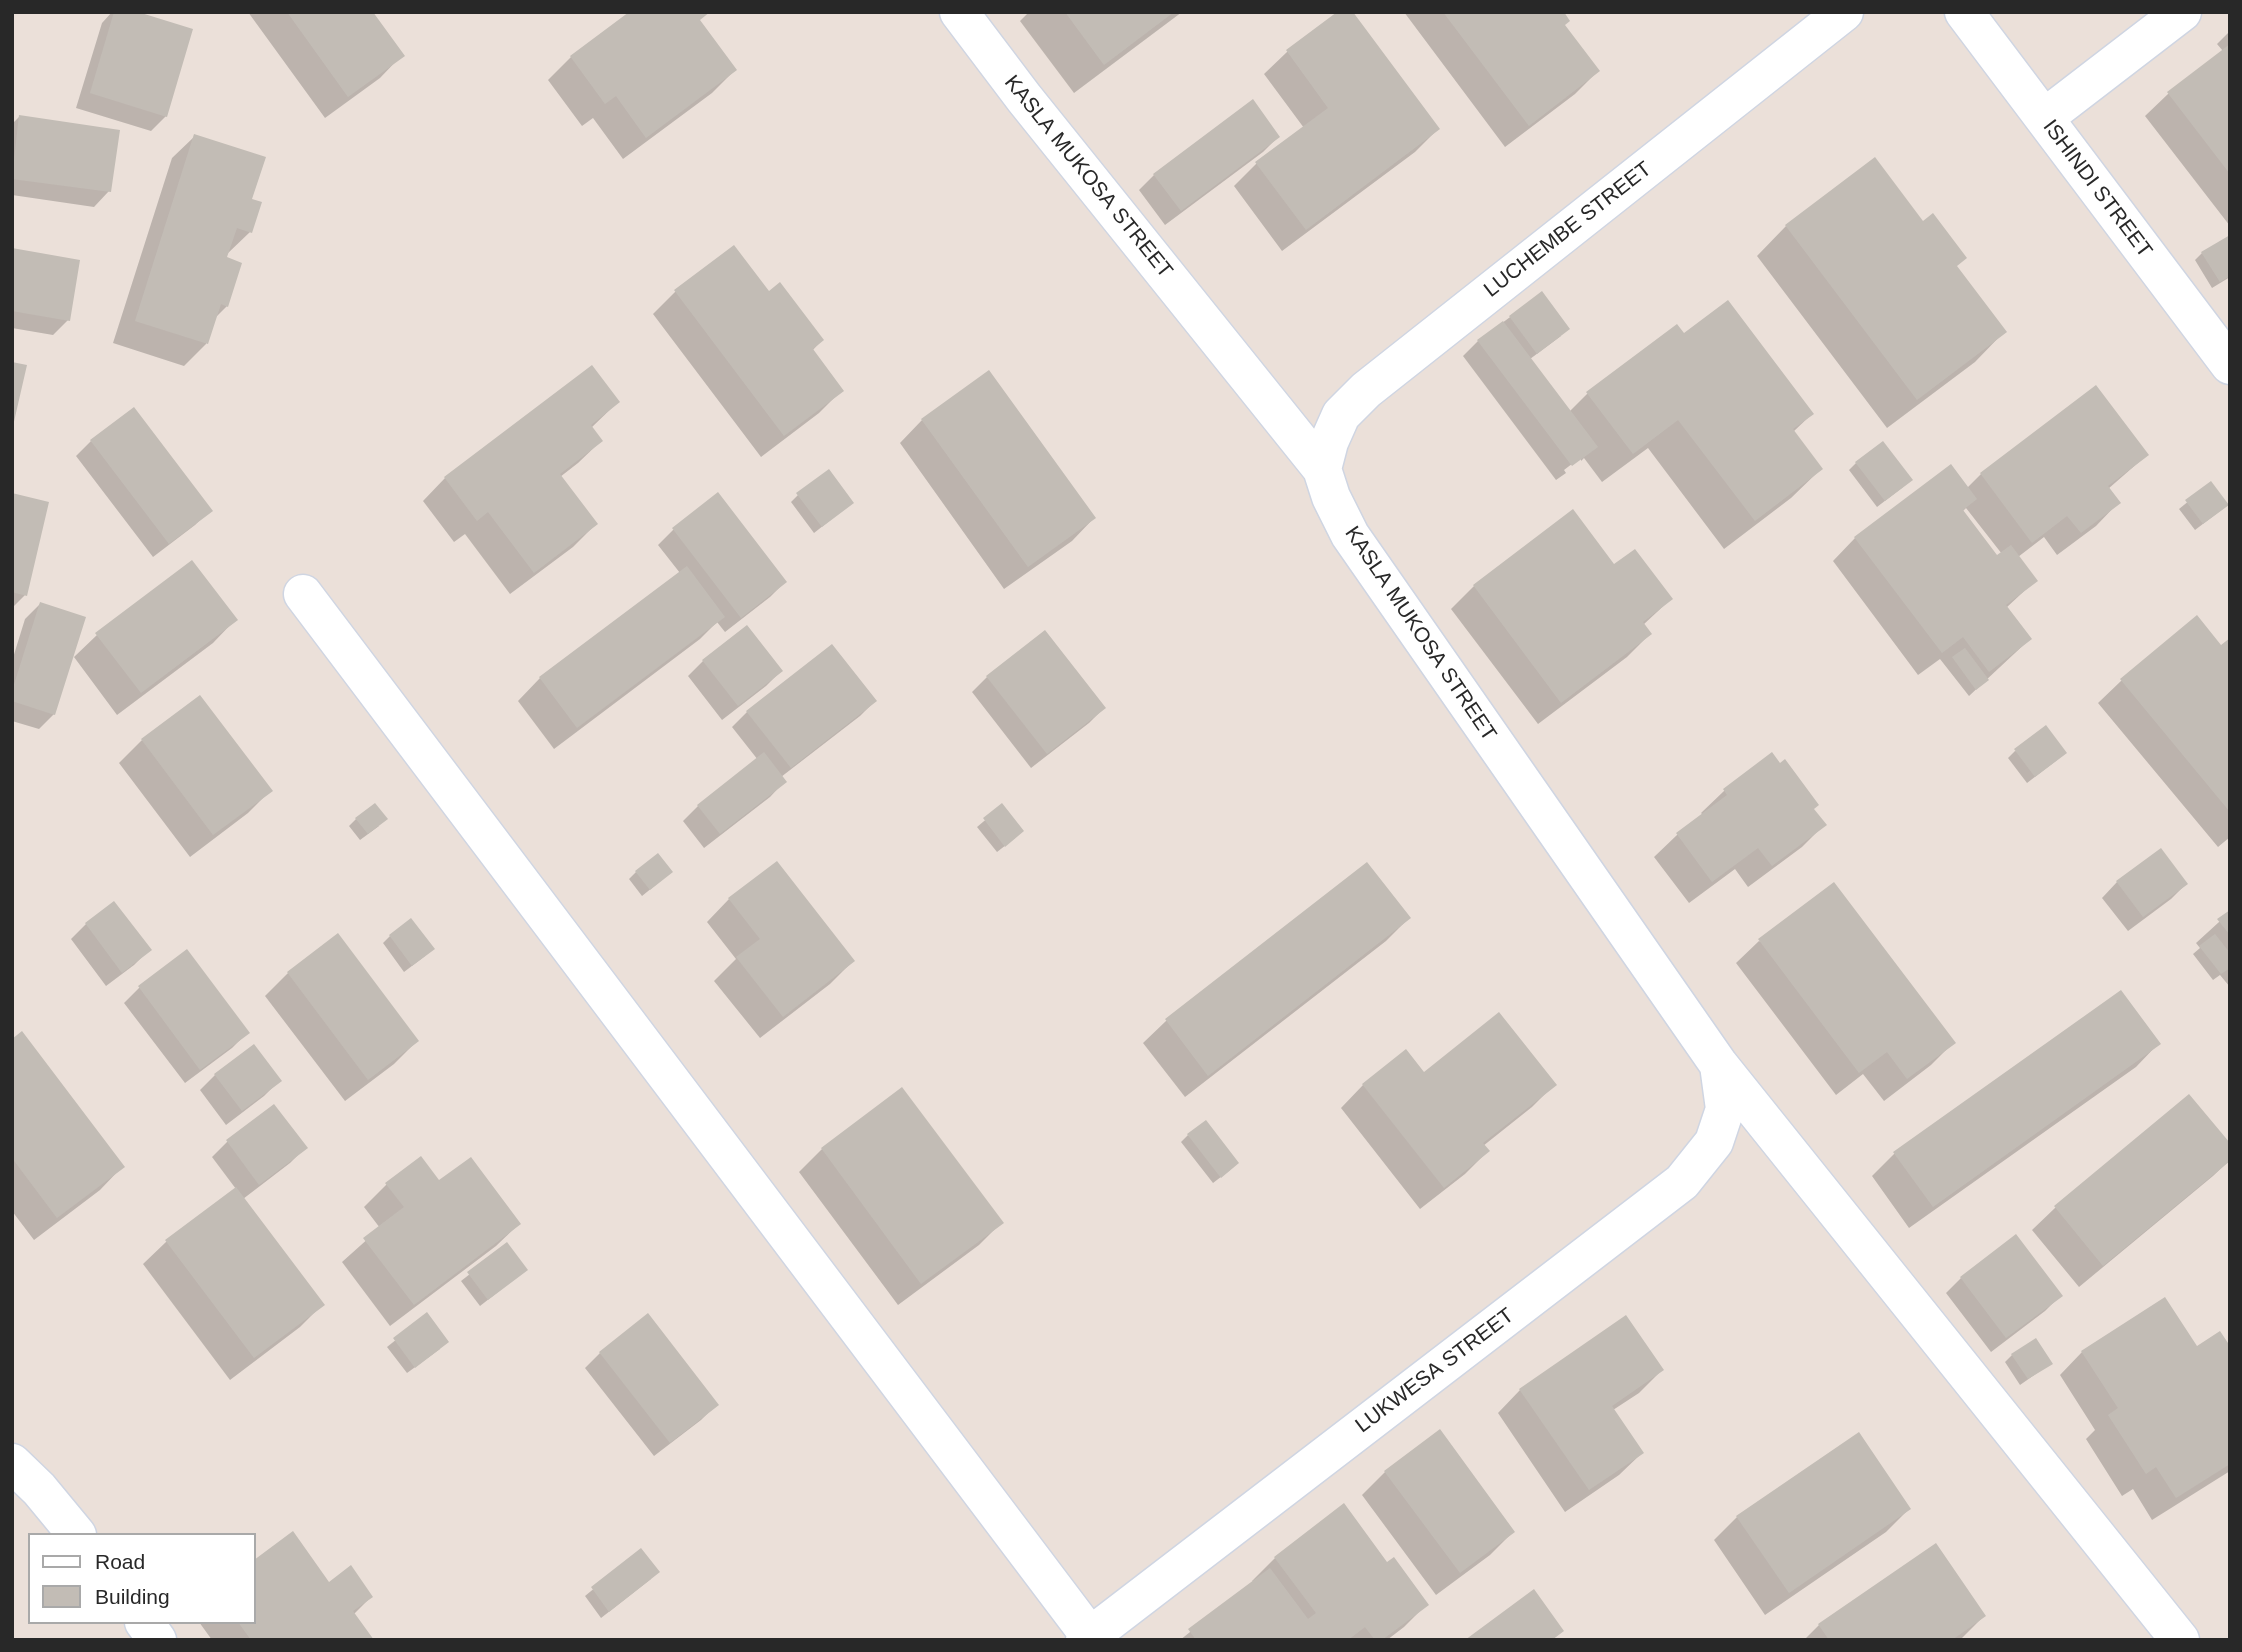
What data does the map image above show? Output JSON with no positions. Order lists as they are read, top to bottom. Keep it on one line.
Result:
{"streets":{"street":["KASLA MUKOSA STREET","ISHINDI STREET","LUCHEMBE STREET","LUKWESA STREET"]},"crossings":[["KASLA MUKOSA STREET","LUCHEMBE STREET"],["KASLA MUKOSA STREET","LUKWESA STREET"]],"legend":["Road","Building"]}
